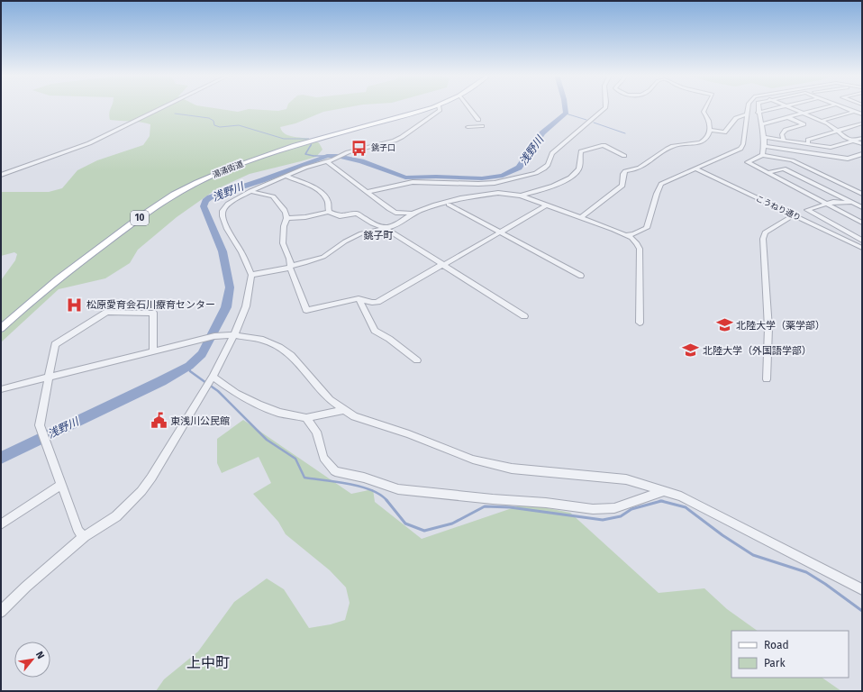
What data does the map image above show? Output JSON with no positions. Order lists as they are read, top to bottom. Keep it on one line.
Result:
{"streets":{"main road":["湯涌街道","10"],"street":["こうねり通り"]},"districts":["銚子町","上中町"],"water":["浅野川"],"places":{"bus stop":["銚子口"],"hospital":["松原愛育会石川療育センター"],"school or university":["北陸大学（薬学部）","北陸大学（外国語学部）"],"public building":["東浅川公民館"]},"legend":["Road","Park"],"north":"top right"}
